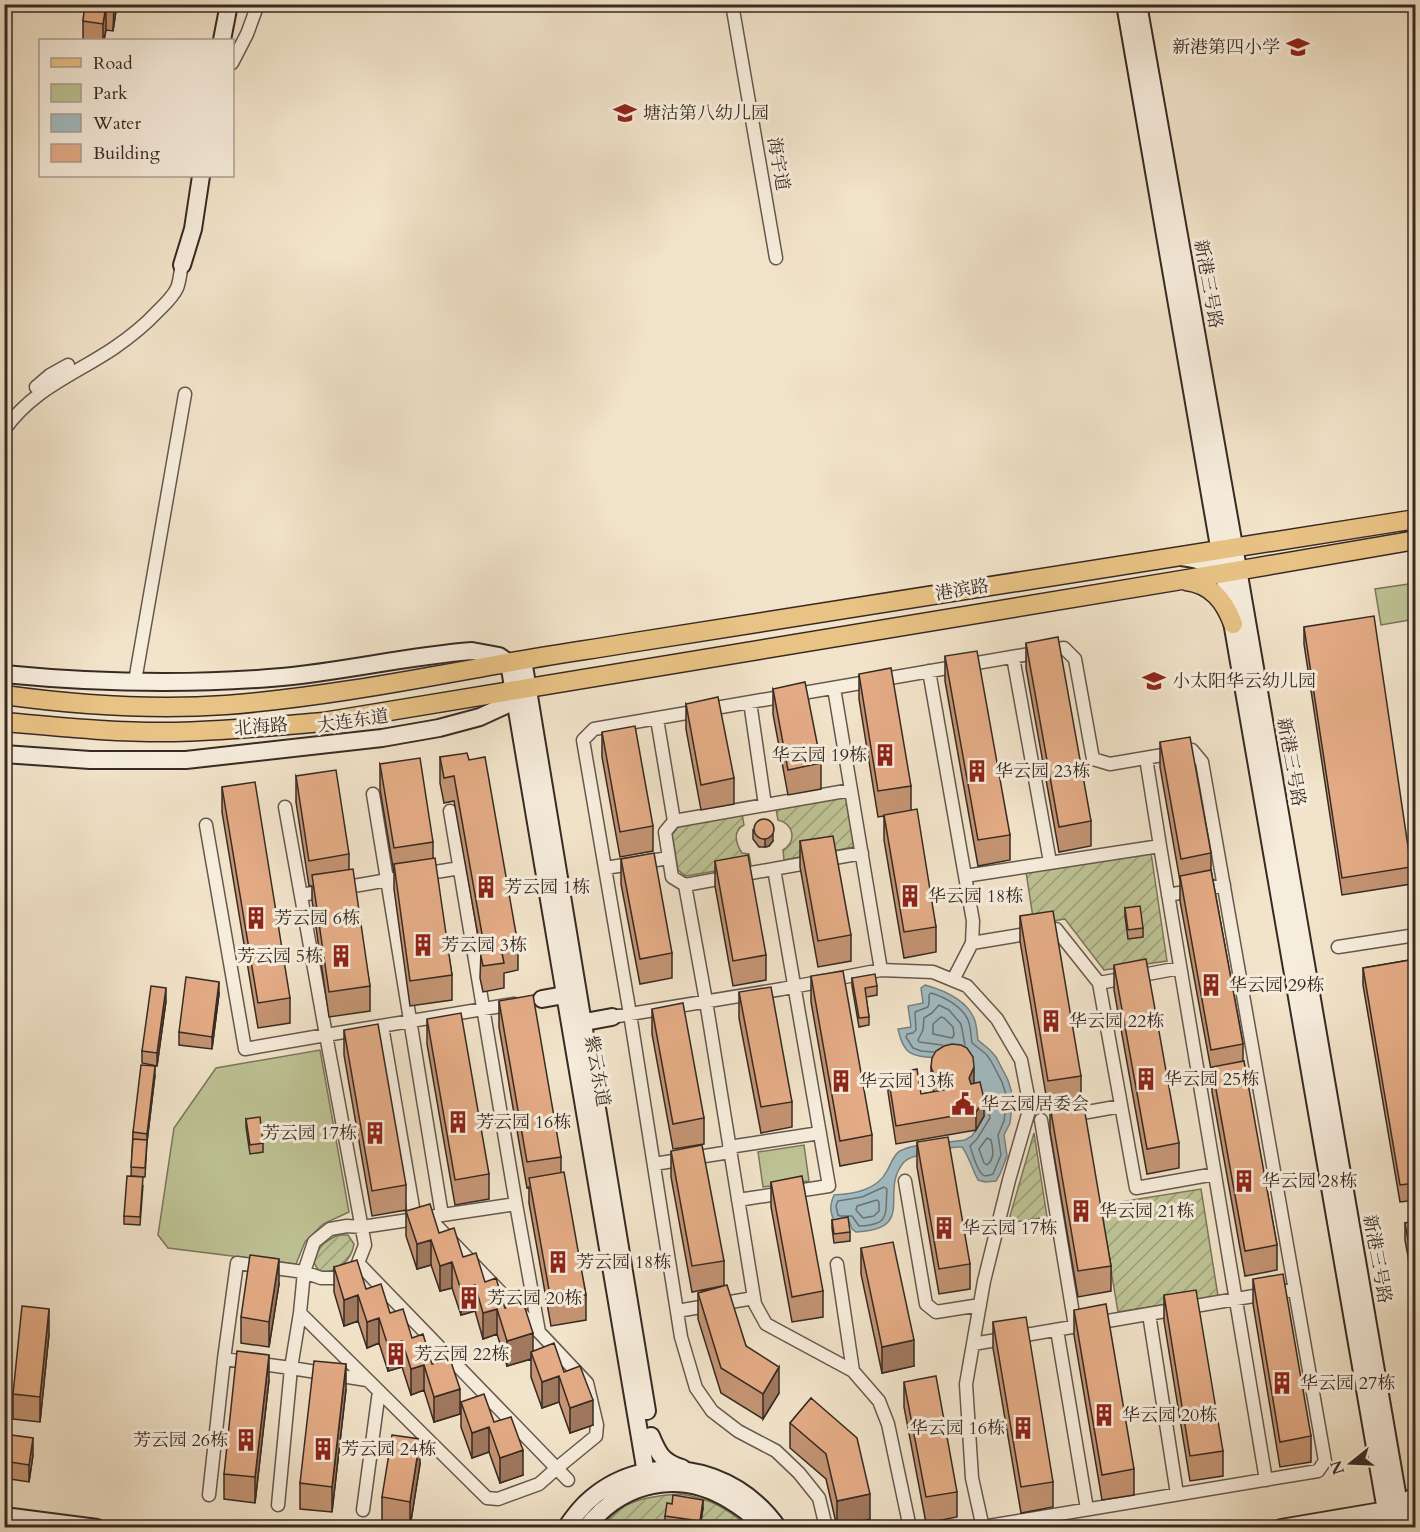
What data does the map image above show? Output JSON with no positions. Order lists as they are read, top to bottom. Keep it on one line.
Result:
{"streets":{"main road":["新港三号路","港滨路","大连东道","北海路","紫云东道"],"street":["海宇道"]},"crossings":[["新港三号路","港滨路"],["港滨路","大连东道"],["港滨路","北海路"],["港滨路","紫云东道"],["大连东道","北海路"],["大连东道","紫云东道"],["北海路","紫云东道"]],"places":{"school or university":["新港第四小学","塘沽第八幼儿园","小太阳华云幼儿园"],"building":["华云园 19栋","华云园 23栋","芳云园 1栋","华云园 18栋","芳云园 6栋","芳云园 3栋","芳云园 5栋","华云园 29栋","华云园 22栋","华云园 25栋","华云园 13栋","芳云园 16栋","芳云园 17栋","华云园 28栋","华云园 21栋","华云园 17栋","芳云园 18栋","芳云园 20栋","芳云园 22栋","华云园 27栋","华云园 20栋","华云园 16栋","芳云园 26栋","芳云园 24栋"],"public building":["华云园居委会"]},"legend":["Road","Park","Water","Building"],"north":"left"}
